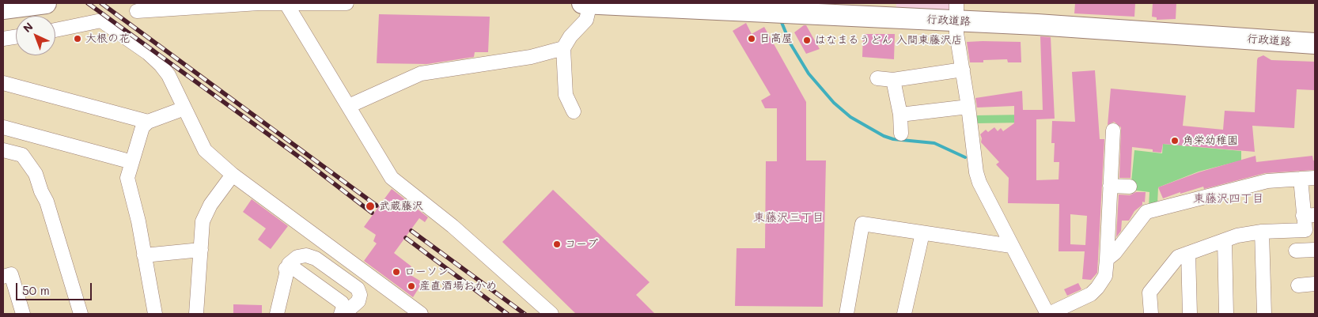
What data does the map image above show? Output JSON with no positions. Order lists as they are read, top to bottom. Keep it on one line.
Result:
{"streets":{"highway":["行政道路"]},"districts":["東藤沢四丁目","東藤沢三丁目"],"places":["大根の花","日高屋","はなまるうどん 入間東藤沢店","角栄幼稚園","武蔵藤沢","コープ","ローソン","産直酒場おかめ"],"scale_bar":"50 m","north":"top left"}
